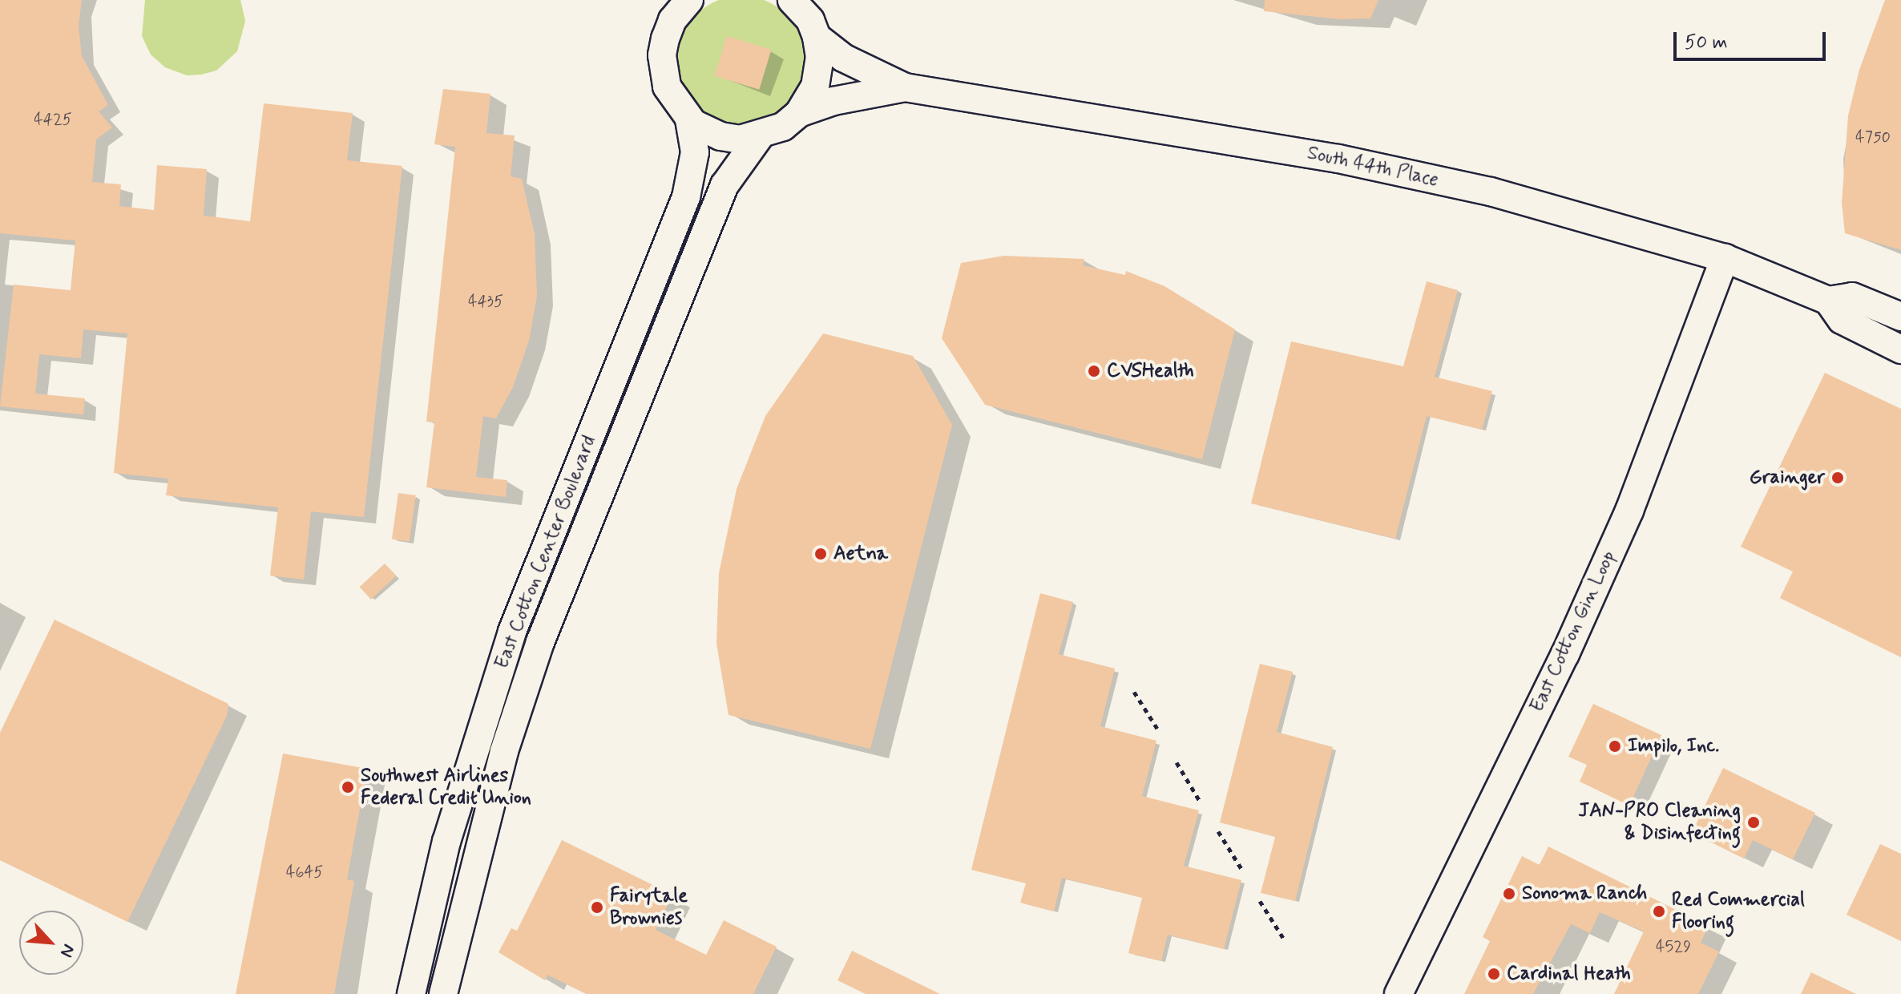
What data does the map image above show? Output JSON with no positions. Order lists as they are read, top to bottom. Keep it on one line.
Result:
{"streets":{"street":["South 44th Place","East Cotton Center Boulevard","East Cotton Gin Loop"]},"crossings":[["South 44th Place","East Cotton Center Boulevard"],["South 44th Place","East Cotton Gin Loop"]],"places":["CVSHealth","Grainger","Aetna","Impilo, Inc.","Southwest Airlines Federal Credit Union","JAN-PRO Cleaning & Disinfecting","Sonoma Ranch","Fairytale Brownies","Red Commercial Flooring","Cardinal Heath"],"house_numbers":["4425","4750","4435","4645","4529"],"scale_bar":"50 m","north":"bottom right"}
